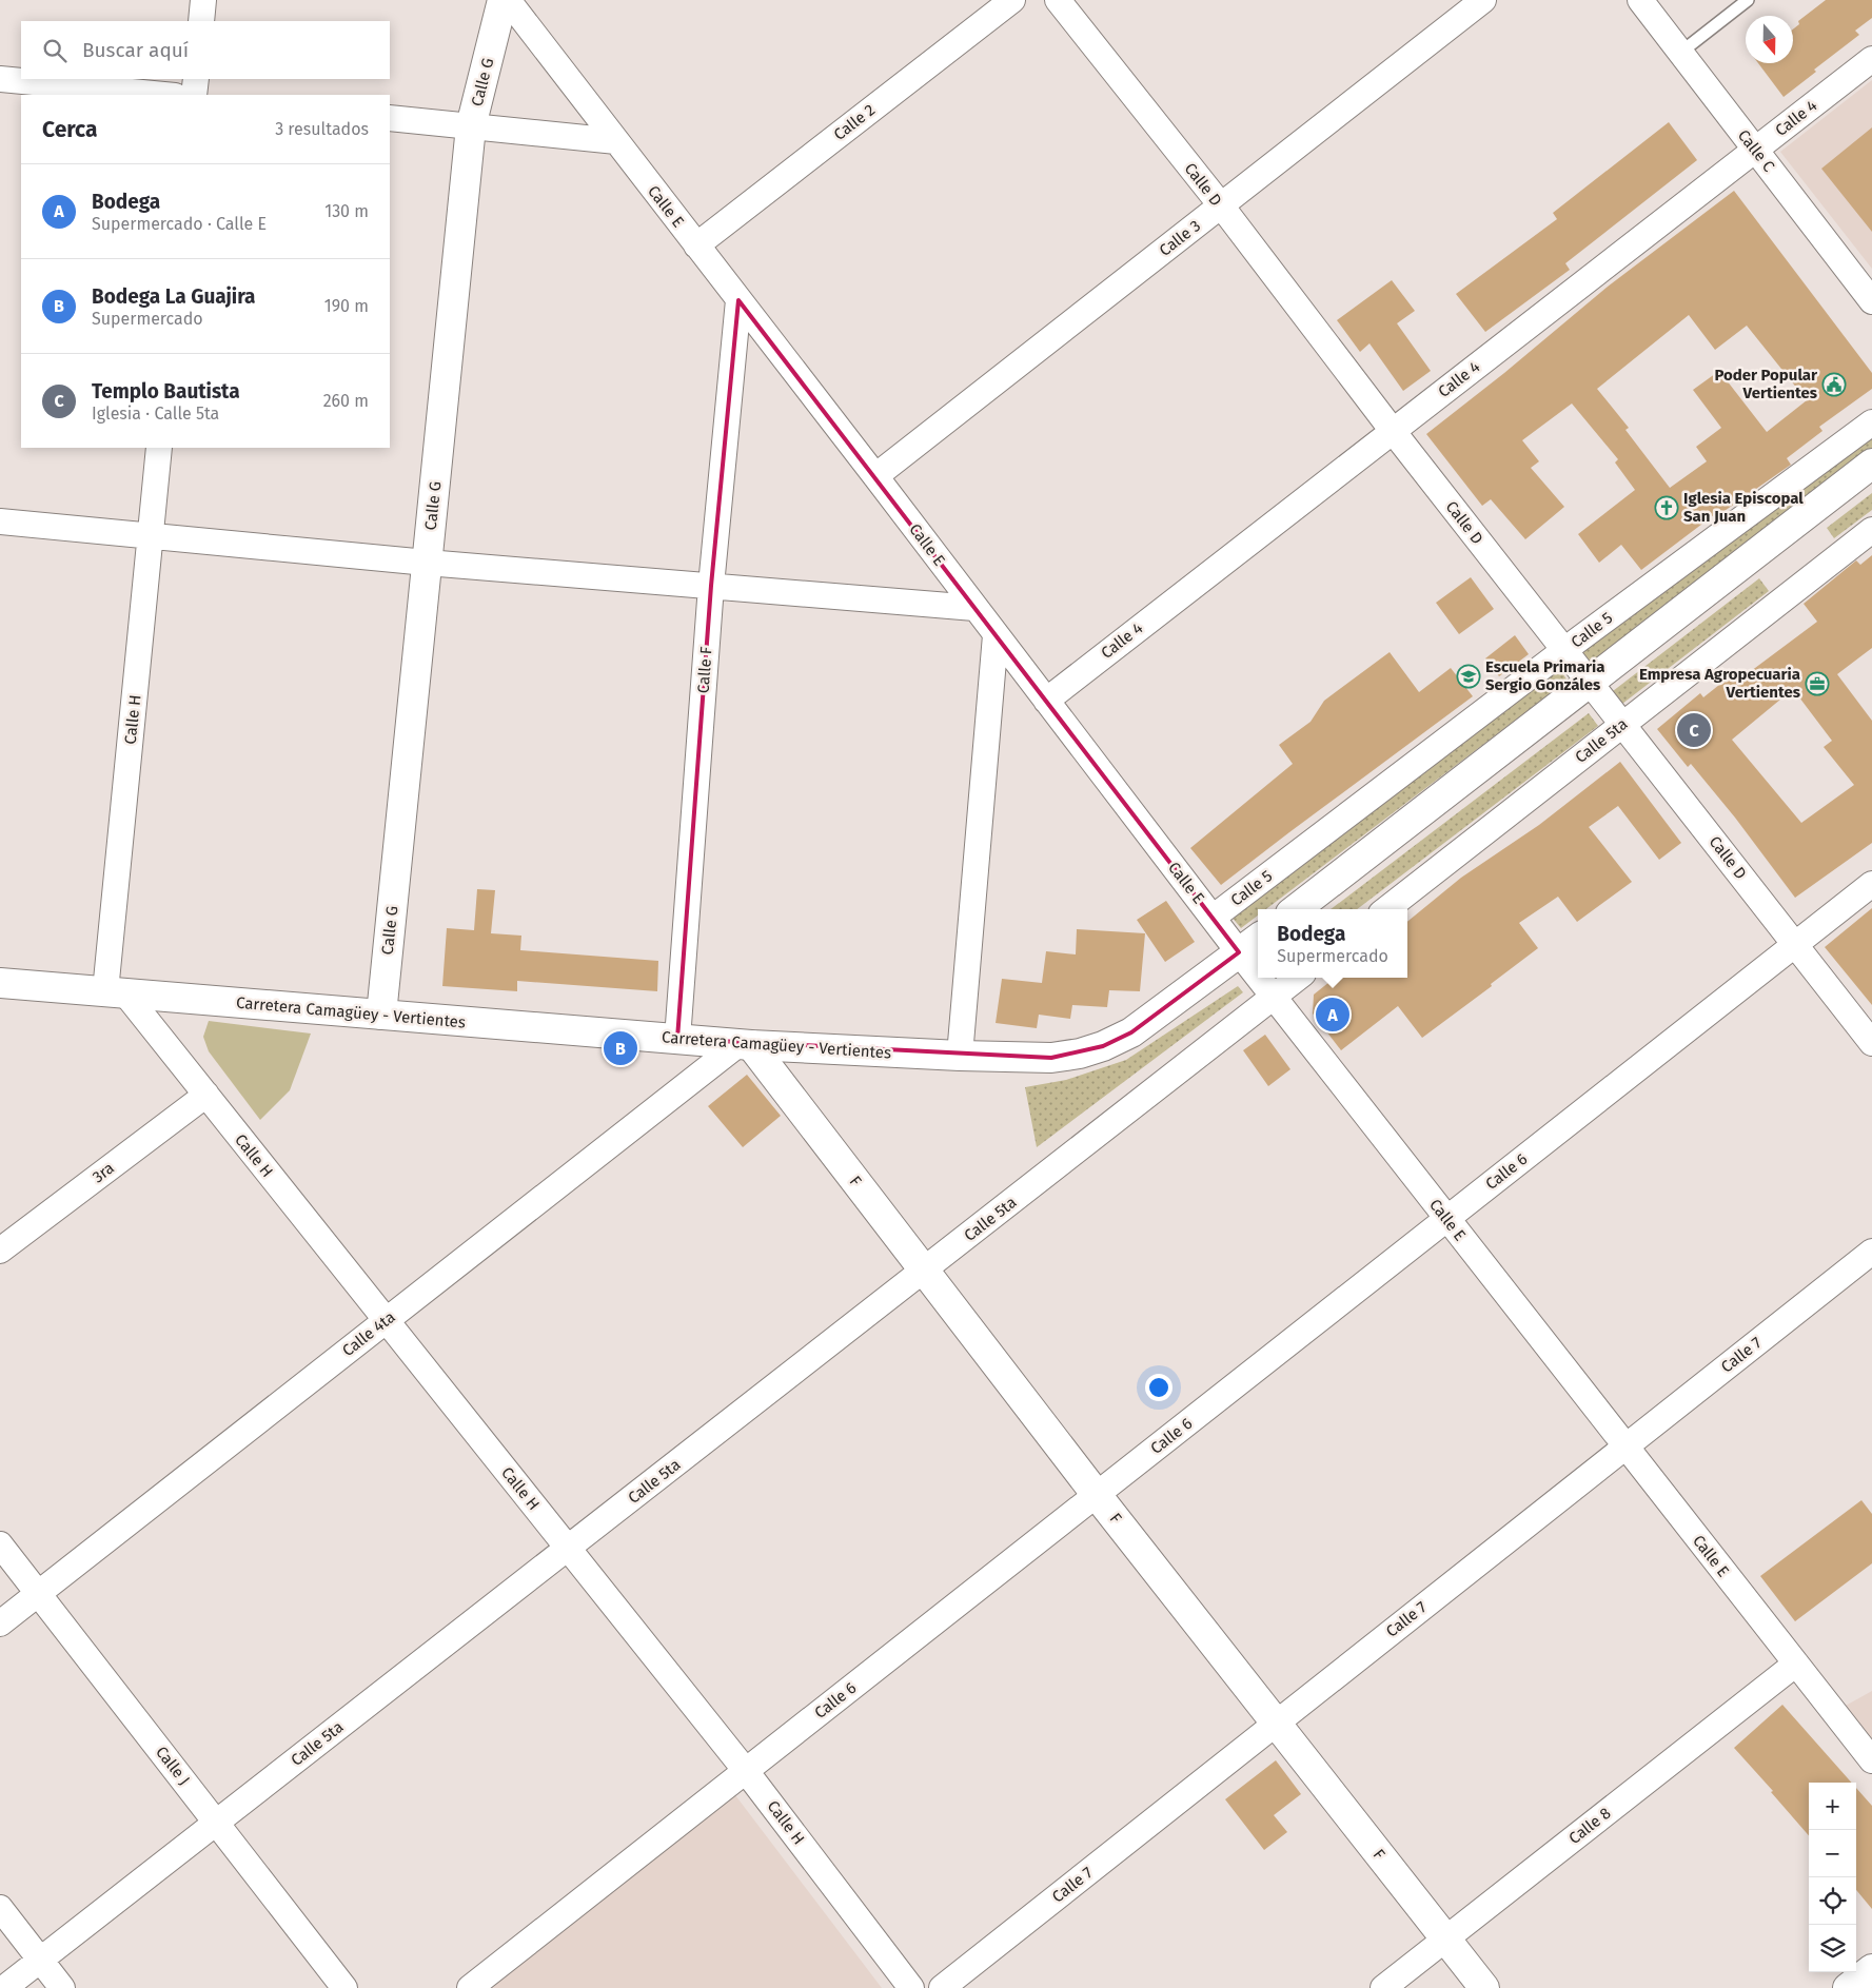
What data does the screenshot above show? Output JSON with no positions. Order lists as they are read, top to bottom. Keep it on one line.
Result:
{"streets":{"street":["Calle G","Calle 4","Calle 2","Calle C","Calle D","Calle E","Calle 3","Calle 5","Calle F","Calle H","Calle 5ta","Carretera Camagüey - Vertientes","Calle 6","3ra","F","Calle 4ta","Calle 7","Calle J","Calle 8"]},"crossings":[["Calle G","Carretera Camagüey - Vertientes"],["Calle 4","Calle C"],["Calle 4","Calle D"],["Calle 4","Calle E"],["Calle 2","Calle E"],["Calle D","Calle 3"],["Calle D","Calle 5"],["Calle D","Calle 5ta"],["Calle D","Calle 6"],["Calle E","Calle 3"],["Calle E","Calle 5"],["Calle E","Calle F"],["Calle E","Calle 5ta"],["Calle E","Carretera Camagüey - Vertientes"],["Calle E","Calle 6"],["Calle E","Calle 7"],["Calle E","Calle 8"],["Calle F","Carretera Camagüey - Vertientes"],["Calle H","Calle 5ta"],["Calle H","Carretera Camagüey - Vertientes"],["Calle H","Calle 6"],["Calle H","3ra"],["Calle H","Calle 4ta"],["Calle 5ta","F"],["Calle 5ta","Calle J"],["Carretera Camagüey - Vertientes","F"],["Carretera Camagüey - Vertientes","Calle 4ta"],["Calle 6","F"],["F","Calle 4ta"],["F","Calle 7"],["F","Calle 8"],["Calle 4ta","Calle J"]],"places":{"public building":["Poder Popular Vertientes"],"church":["Iglesia Episcopal San Juan"],"school or university":["Escuela Primaria Sergio Gonzáles"],"office":["Empresa Agropecuaria Vertientes"]},"north":"bottom","page":{"search":"Buscar aquí","heading":["Cerca","3 resultados"],"list":[{"mark":"A","name":"Bodega","note":"Supermercado · Calle E","value":"130 m"},{"mark":"B","name":"Bodega La Guajira","note":"Supermercado","value":"190 m"},{"mark":"C","name":"Templo Bautista","note":"Iglesia · Calle 5ta","value":"260 m"}],"pins":["C","A","B"],"popup":["Bodega","Supermercado"],"map_buttons":["+","−"]}}
